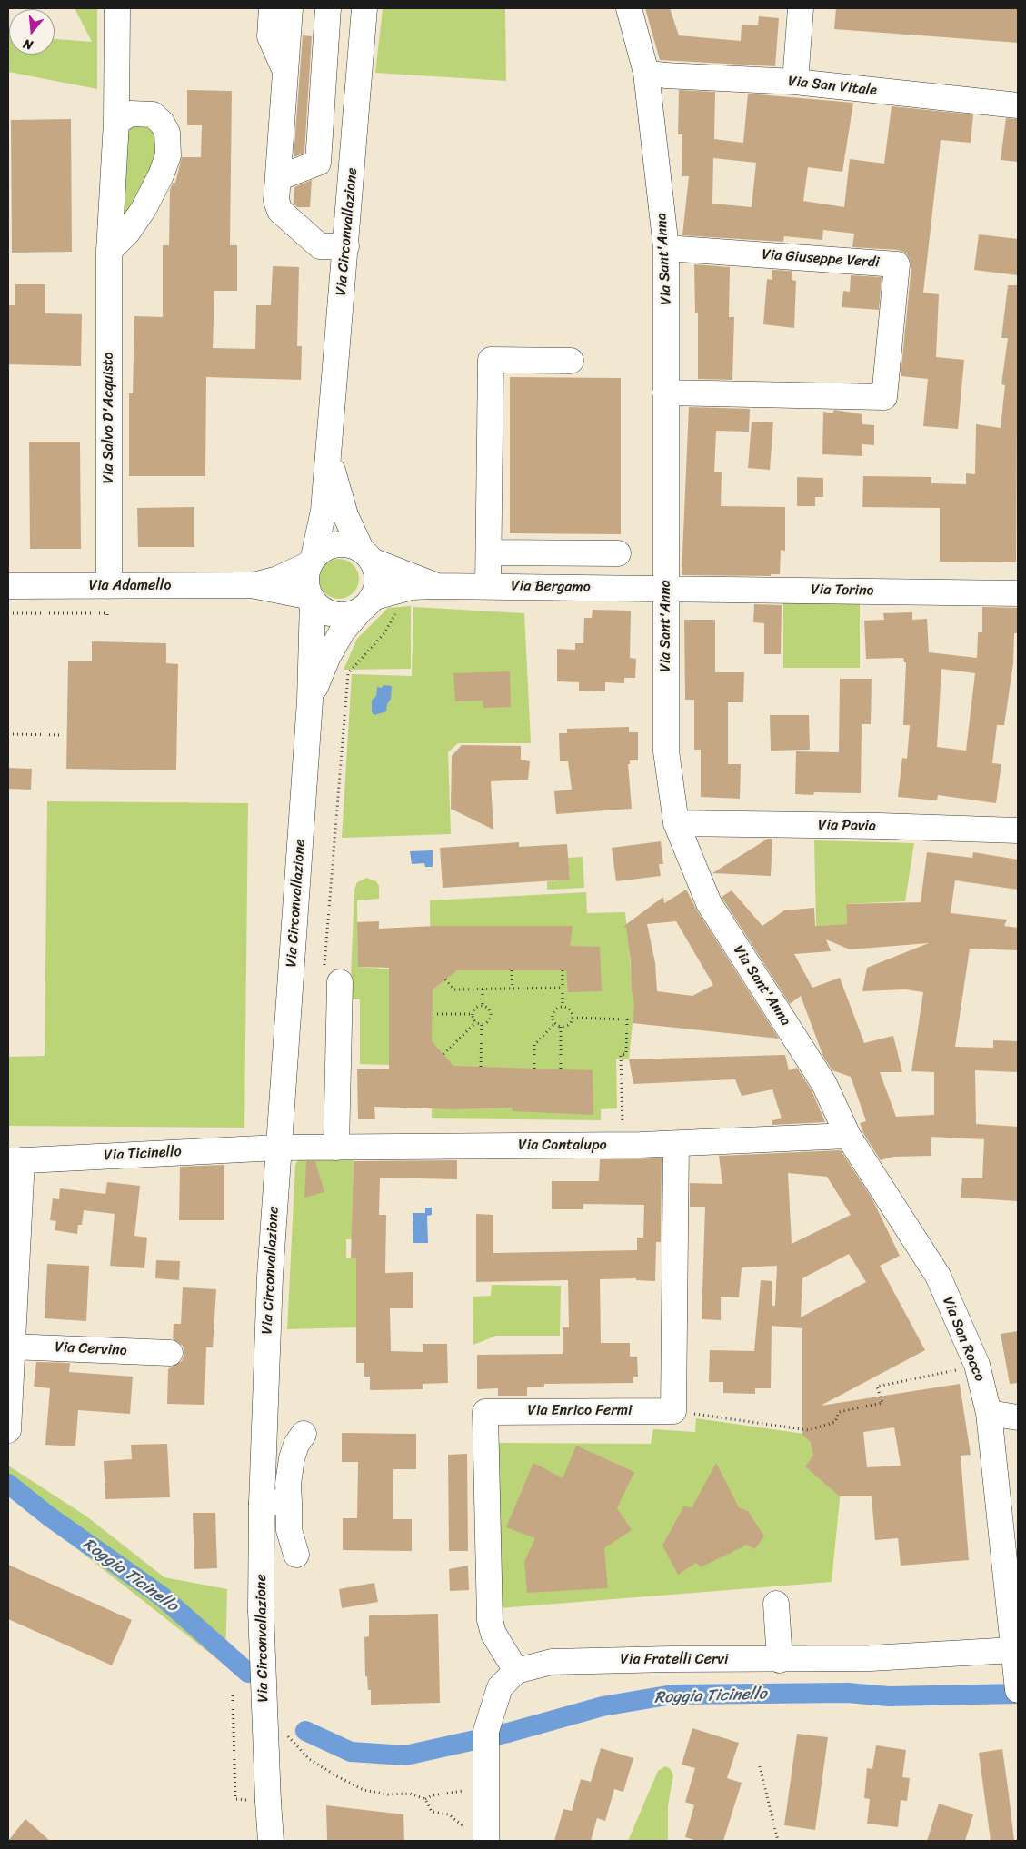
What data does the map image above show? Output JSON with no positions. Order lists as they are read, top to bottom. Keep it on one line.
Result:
{"streets":{"street":["Via San Vitale","Via Circonvallazione","Via Sant'Anna","Via Giuseppe Verdi","Via Salvo D'Acquisto","Via Adamello","Via Bergamo","Via Torino","Via Pavia","Via Cantalupo","Via Ticinello","Via San Rocco","Via Cervino","Via Enrico Fermi","Via Fratelli Cervi"]},"crossings":[["Via San Vitale","Via Sant'Anna"],["Via Circonvallazione","Via Bergamo"],["Via Circonvallazione","Via Cantalupo"],["Via Circonvallazione","Via Ticinello"],["Via Sant'Anna","Via Giuseppe Verdi"],["Via Sant'Anna","Via Bergamo"],["Via Sant'Anna","Via Torino"],["Via Sant'Anna","Via Pavia"],["Via Sant'Anna","Via Cantalupo"],["Via Sant'Anna","Via San Rocco"],["Via Salvo D'Acquisto","Via Adamello"],["Via Bergamo","Via Torino"],["Via Cantalupo","Via Ticinello"],["Via Cantalupo","Via San Rocco"],["Via San Rocco","Via Fratelli Cervi"],["Via Enrico Fermi","Via Fratelli Cervi"]],"water":["Roggia Ticinello"],"north":"bottom"}
